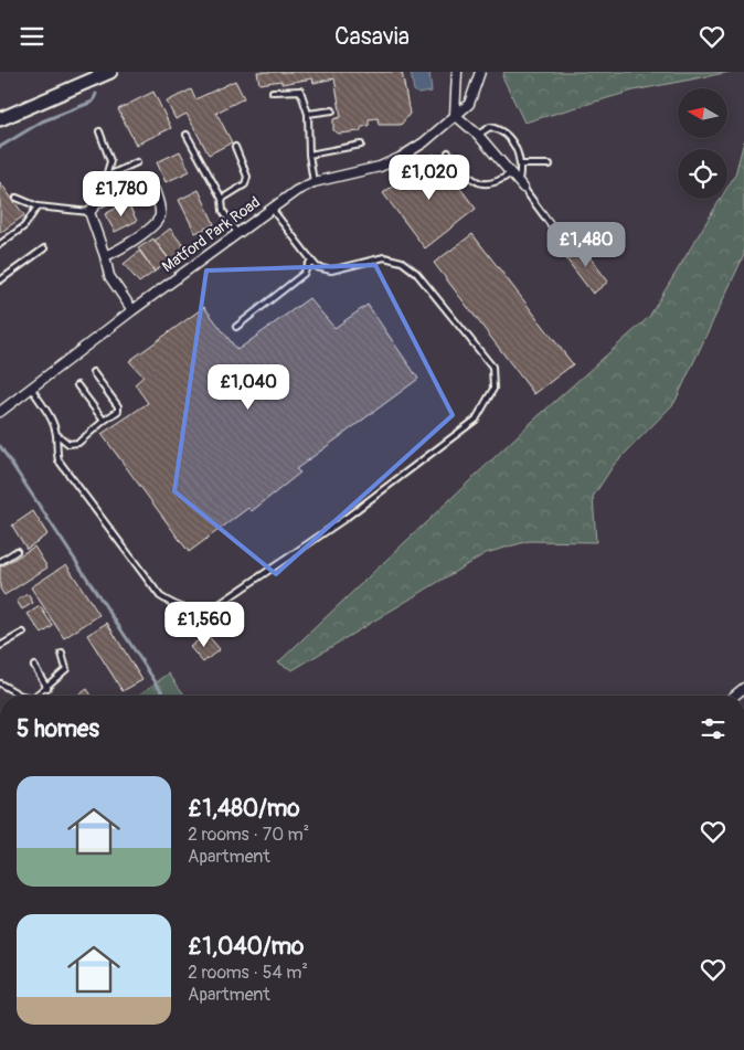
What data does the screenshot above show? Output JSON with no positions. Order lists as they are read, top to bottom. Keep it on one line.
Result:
{"streets":{"street":["Matford Park Road"]},"north":"left","page":{"header":"Casavia","price":["£1,020","£1,780","£1,480","£1,040","£1,560"],"heading":"5 homes","list":[{"name":"£1,480/mo","note":"2 rooms · 70 m² · Apartment"},{"name":"£1,040/mo","note":"2 rooms · 54 m² · Apartment"}]}}
